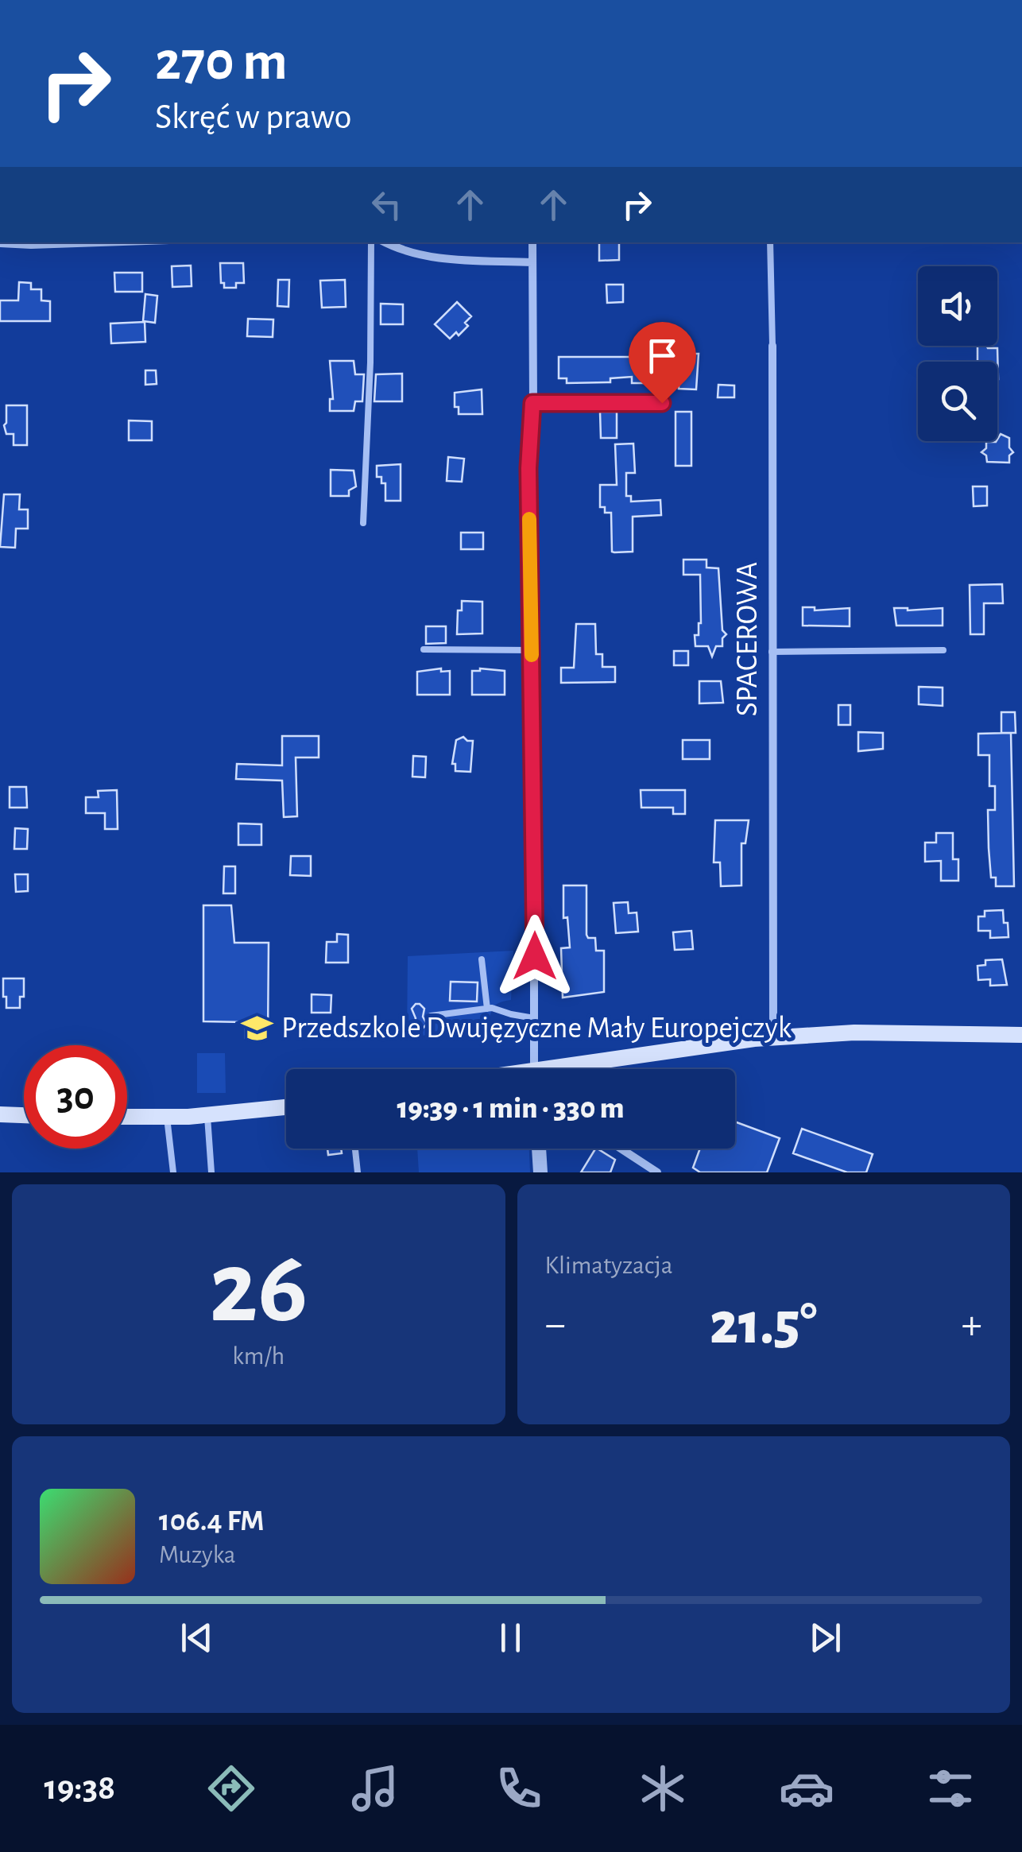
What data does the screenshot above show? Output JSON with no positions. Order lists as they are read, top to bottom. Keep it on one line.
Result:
{"streets":{"street":["SPACEROWA"]},"places":{"school or university":["Przedszkole Dwujęzyczne Mały Europejczyk"]},"page":{"turn":["270 m","Skręć w prawo"],"limit":"30","trip":"19:39 · 1 min · 330 m","tile":[["26","km/h"],"Klimatyzacja"],"heat":["−","21.5°","+"],"song":["106.4 FM","Muzyka"],"tabs":"19:38"}}
